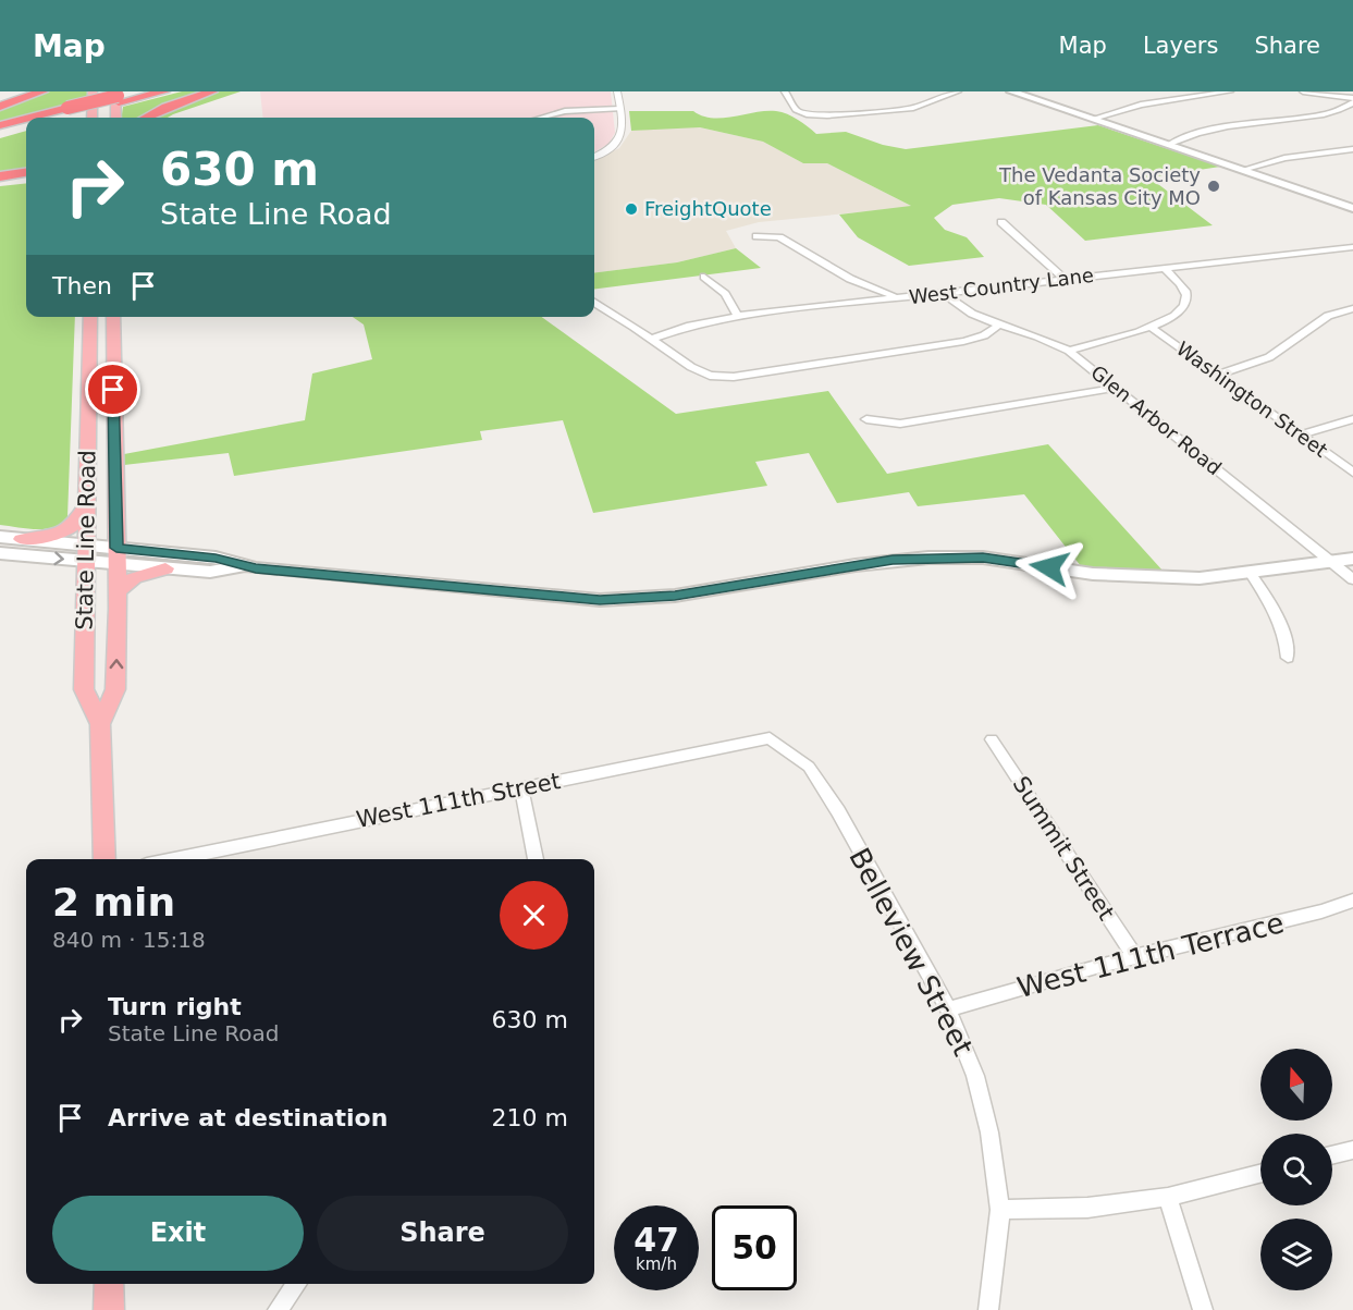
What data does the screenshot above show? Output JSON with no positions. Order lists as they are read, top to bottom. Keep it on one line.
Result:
{"streets":{"main road":["State Line Road"],"street":["West Country Lane","Washington Street","Glen Arbor Road","West 111th Street","Summit Street","Belleview Street","West 111th Terrace"]},"crossings":[["West Country Lane","Glen Arbor Road"],["West 111th Street","Belleview Street"],["Summit Street","West 111th Terrace"],["Belleview Street","West 111th Terrace"]],"places":["The Vedanta Society of Kansas City MO","FreightQuote"],"north":"top","page":{"header":"Map","nav":["Map","Layers","Share"],"turn":["630 m","State Line Road"],"then":"Then","heading":["2 min","840 m · 15:18"],"list":[{"name":"Turn right","note":"State Line Road","value":"630 m"},{"name":"Arrive at destination","value":"210 m"}],"buttons":["Exit","Share"],"speed":"47 km/h","limit":"50"}}
